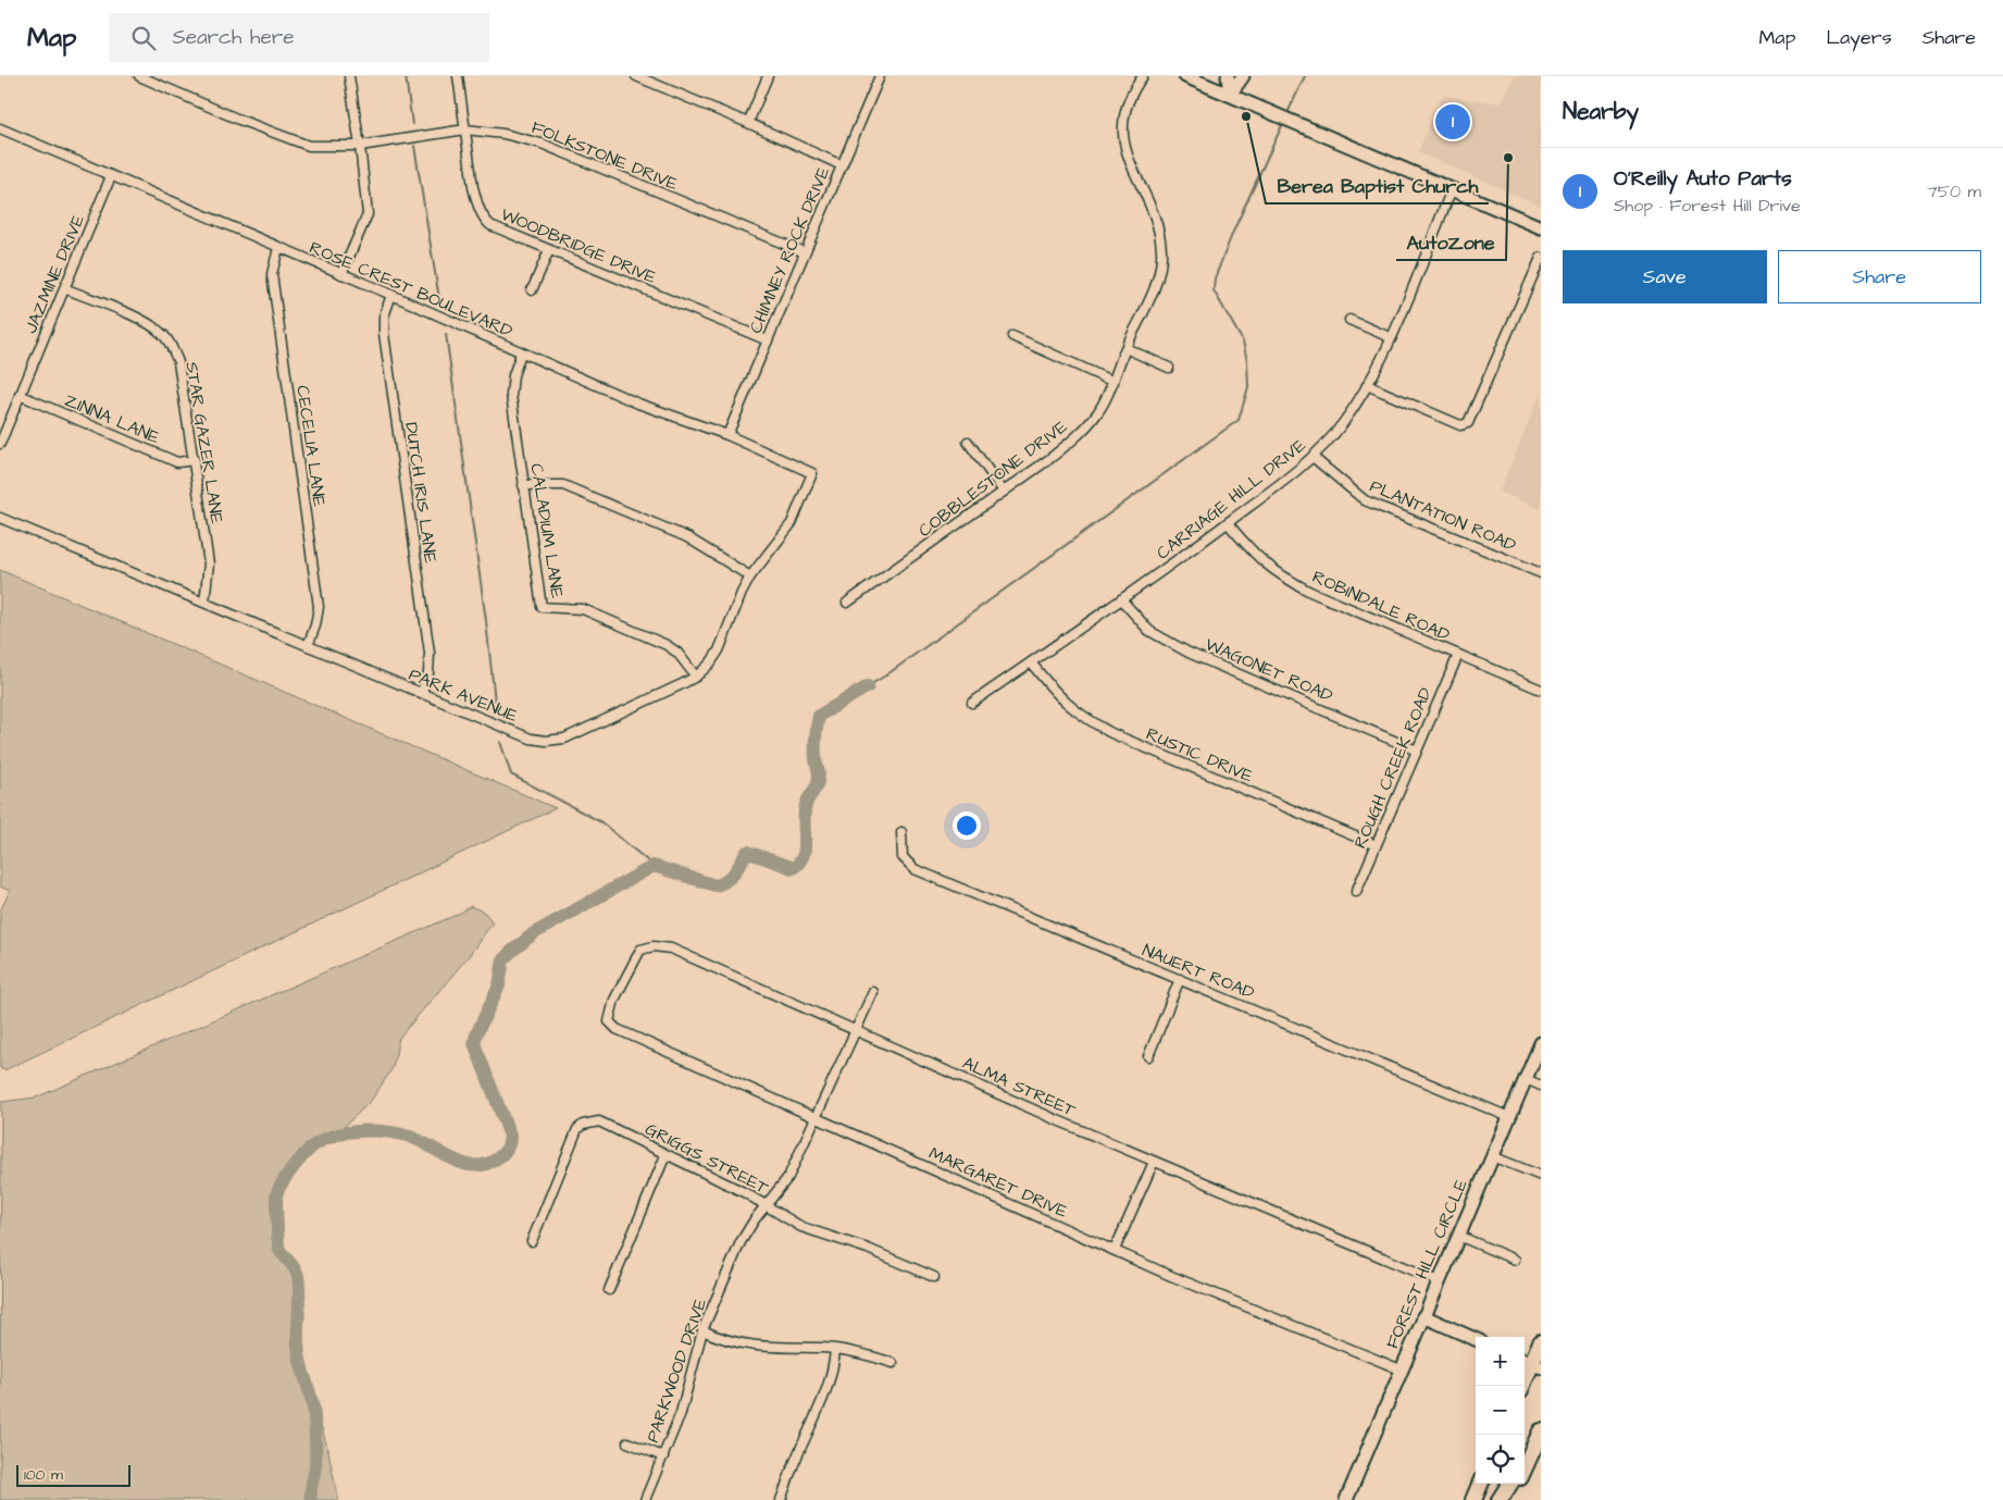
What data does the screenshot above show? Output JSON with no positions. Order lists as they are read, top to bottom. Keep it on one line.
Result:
{"streets":{"street":["FOLKSTONE DRIVE","WOODBRIDGE DRIVE","CHIMNEY ROCK DRIVE","JAZMINE DRIVE","ROSE CREST BOULEVARD","ZINNA LANE","STAR GAZER LANE","CECELIA LANE","COBBLESTONE DRIVE","DUTCH IRIS LANE","CARRIAGE HILL DRIVE","PLANTATION ROAD","CALADIUM LANE","ROBINDALE ROAD","WAGONET ROAD","PARK AVENUE","RUSTIC DRIVE","ROUGH CREEK ROAD","NAUERT ROAD","ALMA STREET","GRIGGS STREET","MARGARET DRIVE","FOREST HILL CIRCLE","PARKWOOD DRIVE"]},"crossings":[["FOLKSTONE DRIVE","WOODBRIDGE DRIVE"],["FOLKSTONE DRIVE","CHIMNEY ROCK DRIVE"],["WOODBRIDGE DRIVE","CHIMNEY ROCK DRIVE"],["CHIMNEY ROCK DRIVE","ROSE CREST BOULEVARD"],["JAZMINE DRIVE","ROSE CREST BOULEVARD"],["JAZMINE DRIVE","ZINNA LANE"],["JAZMINE DRIVE","STAR GAZER LANE"],["ROSE CREST BOULEVARD","CECELIA LANE"],["ROSE CREST BOULEVARD","DUTCH IRIS LANE"],["ROSE CREST BOULEVARD","CALADIUM LANE"],["ROSE CREST BOULEVARD","PARK AVENUE"],["ZINNA LANE","STAR GAZER LANE"],["STAR GAZER LANE","PARK AVENUE"],["CECELIA LANE","PARK AVENUE"],["DUTCH IRIS LANE","PARK AVENUE"],["CARRIAGE HILL DRIVE","PLANTATION ROAD"],["CARRIAGE HILL DRIVE","ROBINDALE ROAD"],["CARRIAGE HILL DRIVE","WAGONET ROAD"],["CARRIAGE HILL DRIVE","RUSTIC DRIVE"],["CALADIUM LANE","PARK AVENUE"],["ROBINDALE ROAD","ROUGH CREEK ROAD"],["WAGONET ROAD","ROUGH CREEK ROAD"],["RUSTIC DRIVE","ROUGH CREEK ROAD"],["NAUERT ROAD","FOREST HILL CIRCLE"],["ALMA STREET","MARGARET DRIVE"],["ALMA STREET","FOREST HILL CIRCLE"],["ALMA STREET","PARKWOOD DRIVE"],["GRIGGS STREET","PARKWOOD DRIVE"],["MARGARET DRIVE","FOREST HILL CIRCLE"],["MARGARET DRIVE","PARKWOOD DRIVE"]],"places":["Berea Baptist Church","AutoZone"],"scale_bar":"100 m","page":{"header":"Map","search":"Search here","nav":["Map","Layers","Share"],"heading":"Nearby","pins":"1","list":[{"mark":"1","name":"O'Reilly Auto Parts","note":"Shop · Forest Hill Drive","value":"750 m"}],"buttons":["Save","Share"],"map_buttons":["+","−"],"scale":"100 m"}}
